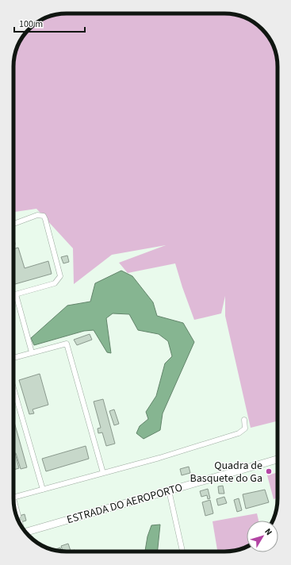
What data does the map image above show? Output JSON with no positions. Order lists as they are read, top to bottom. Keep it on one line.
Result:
{"streets":{"street":["ESTRADA DO AEROPORTO"]},"places":["Quadra de Basquete do Ga"],"scale_bar":"100 m","north":"top right"}
